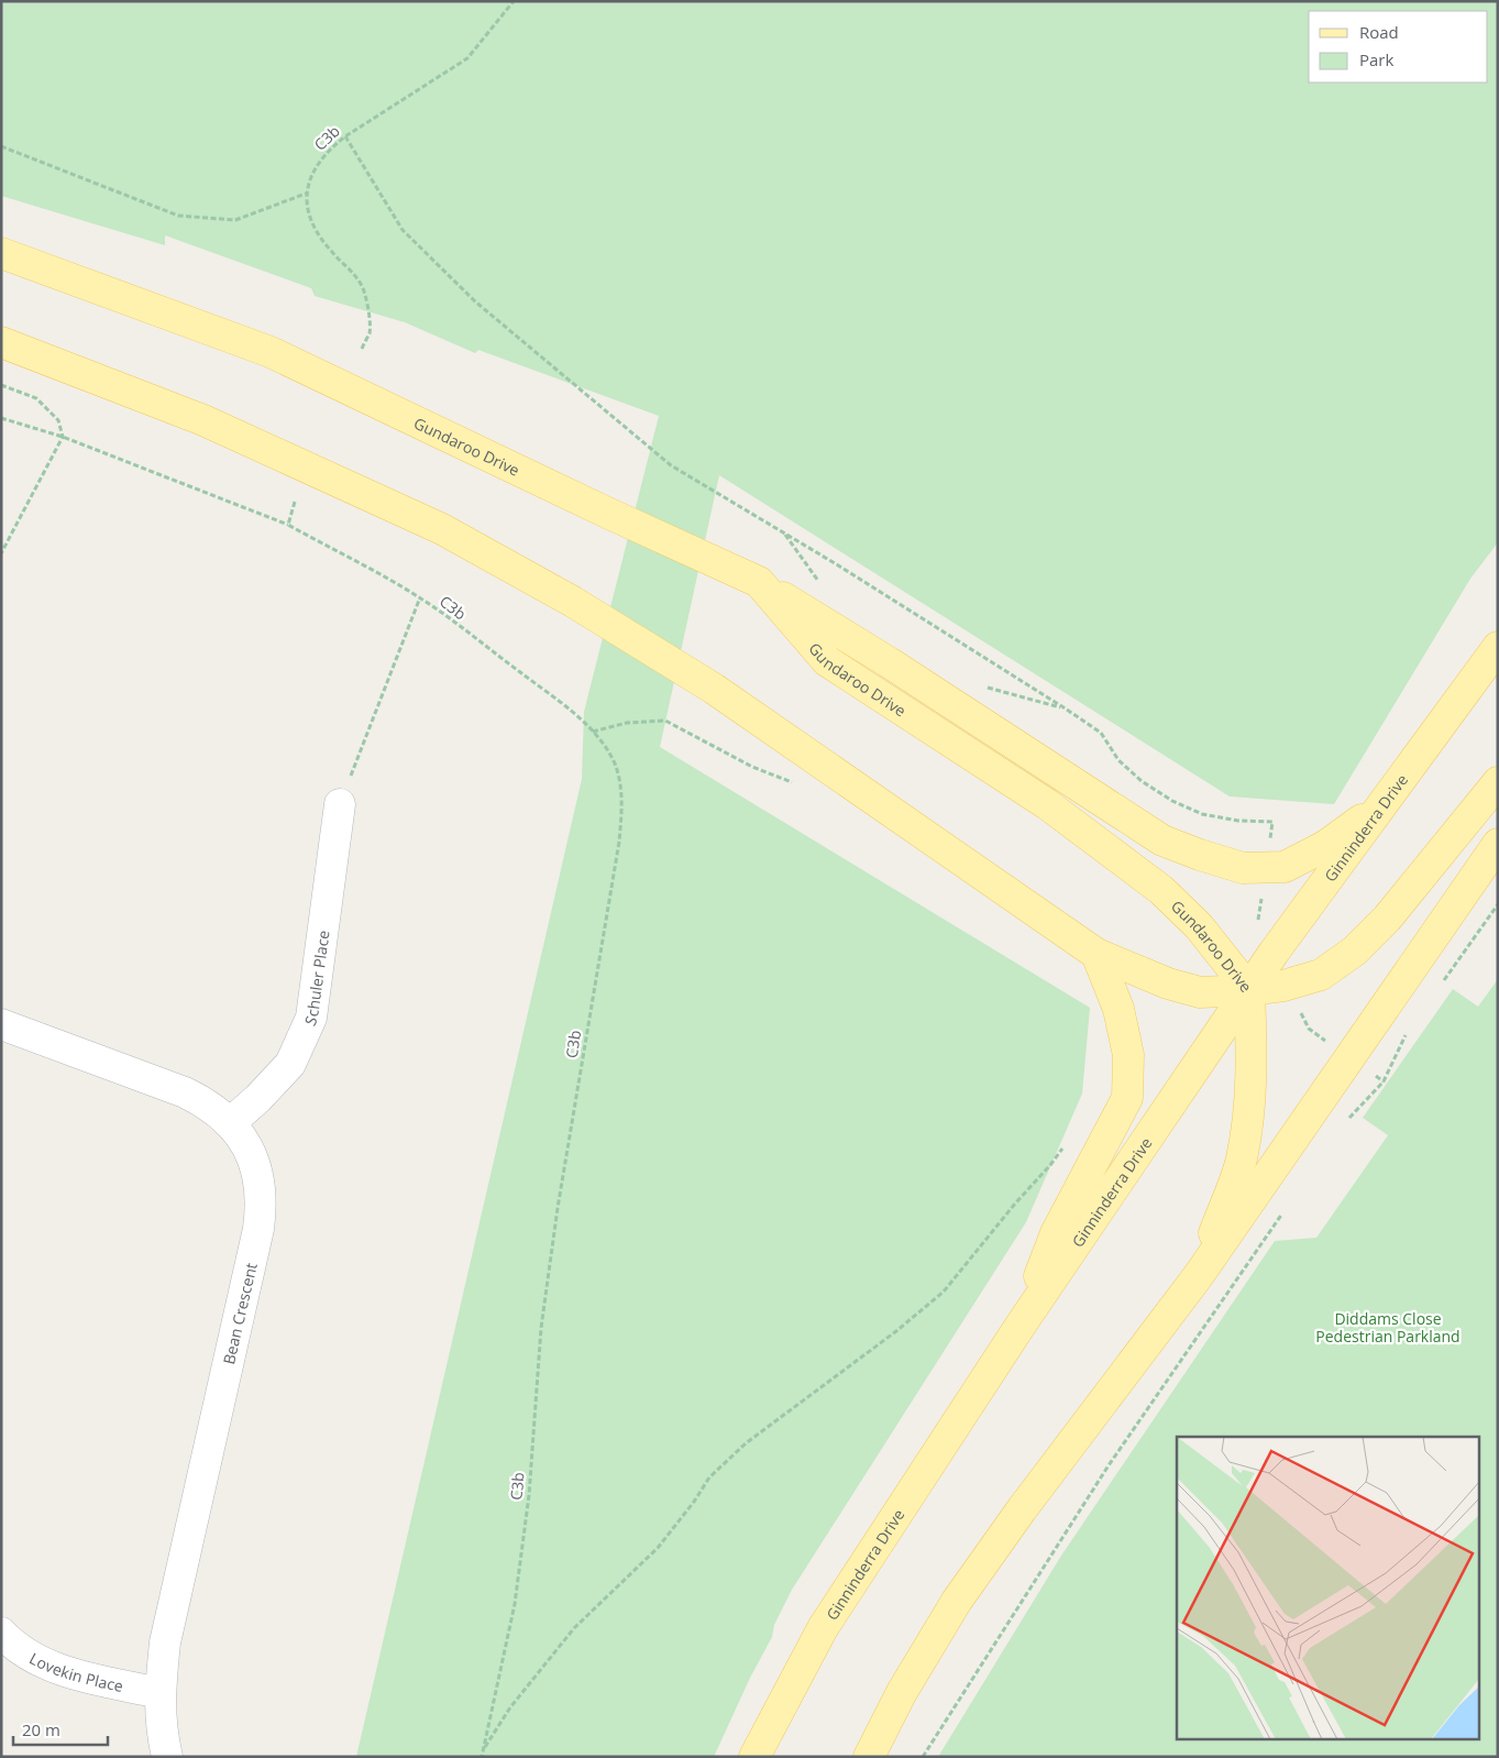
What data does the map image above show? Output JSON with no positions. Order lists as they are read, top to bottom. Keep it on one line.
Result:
{"streets":{"main road":["Gundaroo Drive","Ginninderra Drive"],"street":["Schuler Place","Bean Crescent","Lovekin Place"],"path":["C3b"]},"crossings":[["Gundaroo Drive","Ginninderra Drive"],["Schuler Place","Bean Crescent"],["Bean Crescent","Lovekin Place"]],"parks":["Diddams Close Pedestrian Parkland"],"legend":["Road","Park"],"scale_bar":"20 m"}
